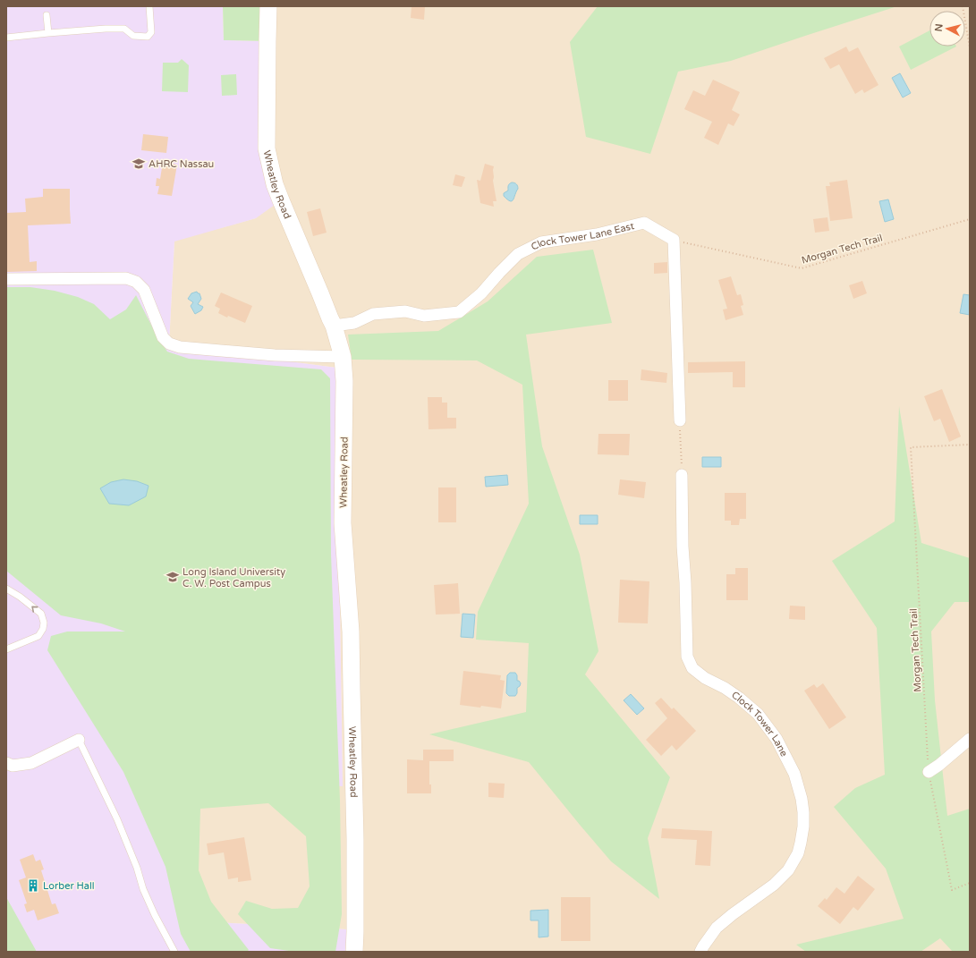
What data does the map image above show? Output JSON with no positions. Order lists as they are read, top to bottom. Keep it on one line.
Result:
{"streets":{"main road":["Wheatley Road"],"street":["Clock Tower Lane East","Clock Tower Lane"],"path":["Morgan Tech Trail"]},"crossings":[["Wheatley Road","Clock Tower Lane East"],["Clock Tower Lane East","Morgan Tech Trail"]],"places":{"school or university":["AHRC Nassau","Long Island University C. W. Post Campus"],"building":["Lorber Hall"]},"north":"left"}
